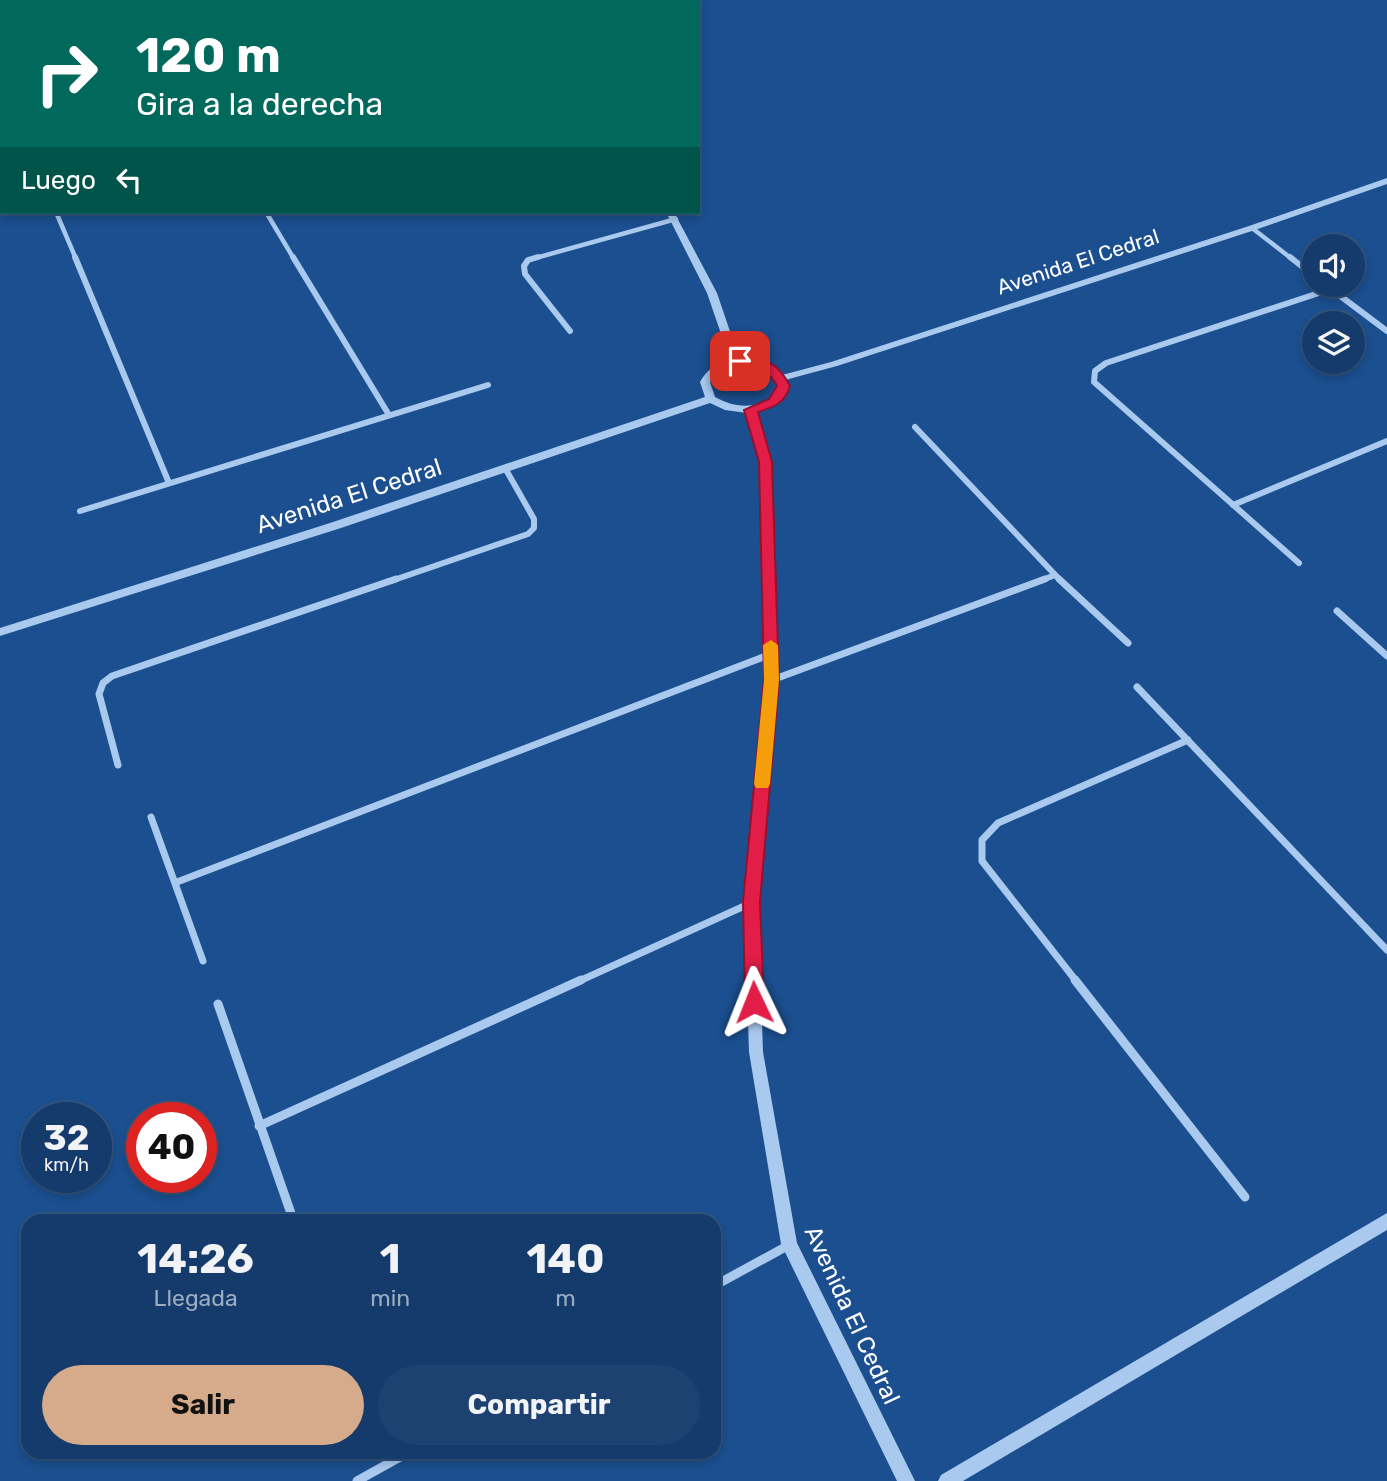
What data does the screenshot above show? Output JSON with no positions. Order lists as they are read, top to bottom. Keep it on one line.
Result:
{"streets":{"street":["Avenida El Cedral"]},"page":{"turn":["120 m","Gira a la derecha"],"then":"Luego","speed":"32 km/h","limit":"40","eta":["14:26","Llegada","1","min","140","m"],"buttons":["Salir","Compartir"]}}
